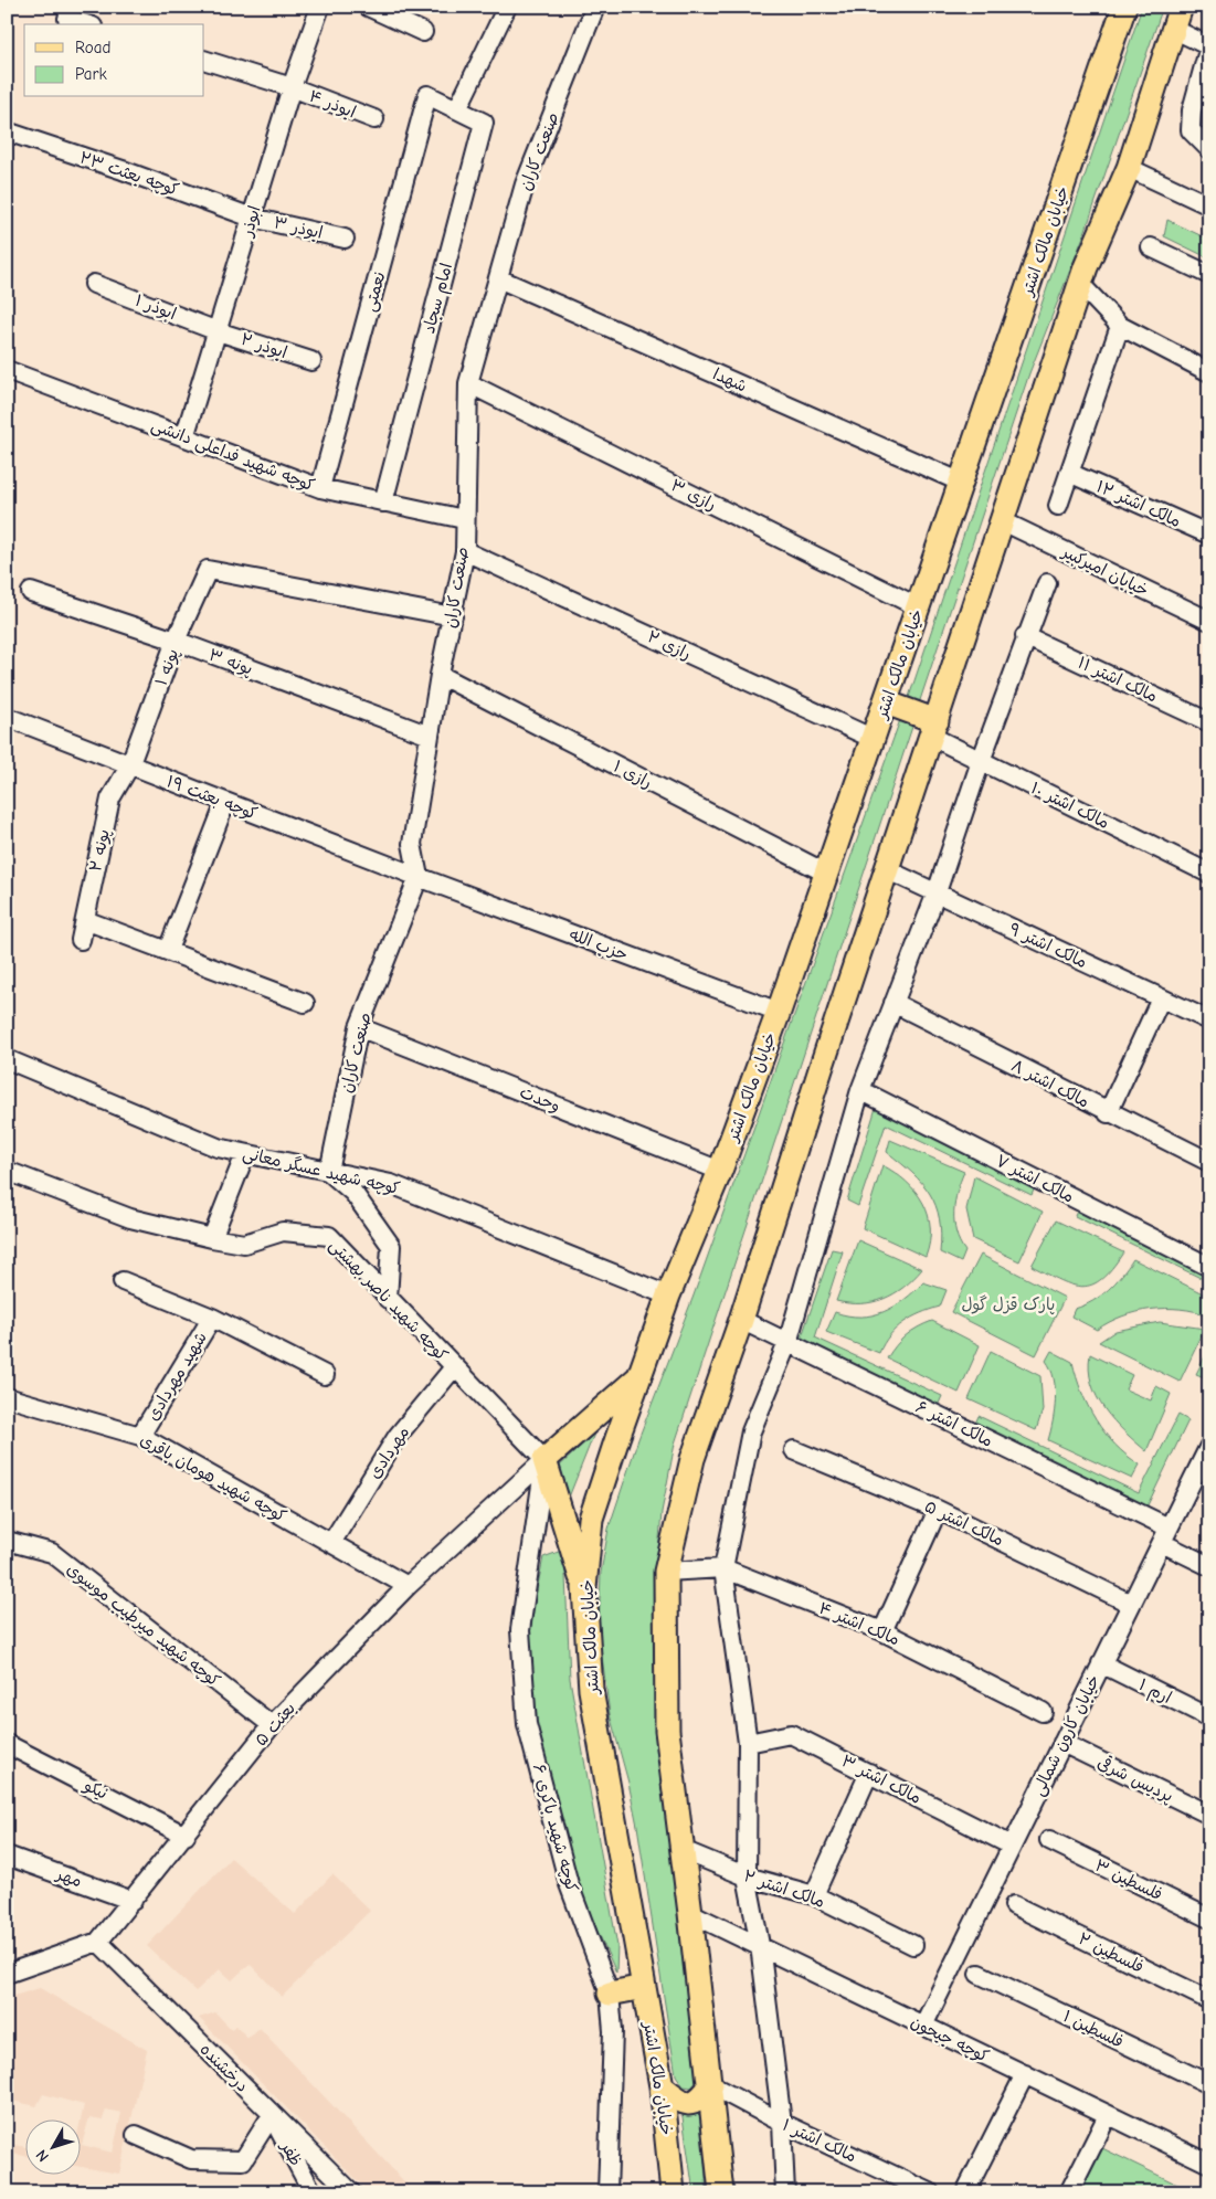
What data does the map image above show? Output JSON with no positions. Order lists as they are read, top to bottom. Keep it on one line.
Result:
{"streets":{"main road":["خیابان مالک اشتر"],"street":["ابوذر ۴","صنعت کاران","کوچه بعثت ۲۳","ابوذر","ابوذر ۳","نعمتی","امام سجاد","ابوذر ۱","ابوذر ۲","شهدا","کوچه شهید فداعلی دانشی","رازی ۳","مالک اشتر ۱۲","خیابان امیرکبیر","رازی ۲","پونه ۳","پونه ۱","مالک اشتر ۱۱","رازی ۱","کوچه بعثت ۱۹","مالک اشتر ۱۰","پونه ۲","حزب الله","مالک اشتر ۹","مالک اشتر ۸","وحدت","کوچه شهید عسگر معانی","مالک اشتر ۷","کوچه شهید ناصر بهشتی","شهید مهردادی","مالک اشتر ۶","مهردادی","کوچه شهید هومان باقری","مالک اشتر ۵","مالک اشتر ۴","کوچه شهید میرطیب موسوی","ارم ۱","بعثت ۵","خیابان کارون شمالی","مالک اشتر ۳","پردیس شرقی","نیکو","کوچه شهید باکری ۶","مهر","فلسطین ۳","مالک اشتر ۲","فلسطین ۲","فلسطین ۱","کوچه جیحون","درخشنده","مالک اشتر ۱","ظفر"]},"crossings":[["ابوذر ۴","ابوذر"],["صنعت کاران","شهدا"],["صنعت کاران","کوچه شهید فداعلی دانشی"],["صنعت کاران","رازی ۳"],["صنعت کاران","رازی ۲"],["صنعت کاران","پونه ۳"],["صنعت کاران","پونه ۱"],["صنعت کاران","رازی ۱"],["صنعت کاران","کوچه بعثت ۱۹"],["صنعت کاران","حزب الله"],["صنعت کاران","وحدت"],["صنعت کاران","کوچه شهید عسگر معانی"],["کوچه بعثت ۲۳","ابوذر"],["کوچه بعثت ۲۳","ابوذر ۳"],["ابوذر","ابوذر ۳"],["ابوذر","ابوذر ۱"],["ابوذر","ابوذر ۲"],["ابوذر","کوچه شهید فداعلی دانشی"],["خیابان مالک اشتر","شهدا"],["خیابان مالک اشتر","رازی ۳"],["خیابان مالک اشتر","رازی ۲"],["خیابان مالک اشتر","رازی ۱"],["خیابان مالک اشتر","حزب الله"],["خیابان مالک اشتر","وحدت"],["خیابان مالک اشتر","کوچه شهید عسگر معانی"],["نعمتی","امام سجاد"],["نعمتی","کوچه شهید فداعلی دانشی"],["امام سجاد","کوچه شهید فداعلی دانشی"],["ابوذر ۱","ابوذر ۲"],["پونه ۳","پونه ۱"],["پونه ۱","کوچه بعثت ۱۹"],["پونه ۱","پونه ۲"],["کوچه بعثت ۱۹","پونه ۲"],["کوچه بعثت ۱۹","حزب الله"],["کوچه شهید ناصر بهشتی","مهردادی"],["کوچه شهید ناصر بهشتی","بعثت ۵"],["کوچه شهید ناصر بهشتی","کوچه شهید باکری ۶"],["شهید مهردادی","کوچه شهید هومان باقری"],["مالک اشتر ۶","خیابان کارون شمالی"],["مهردادی","کوچه شهید هومان باقری"],["کوچه شهید هومان باقری","بعثت ۵"],["مالک اشتر ۵","خیابان کارون شمالی"],["کوچه شهید میرطیب موسوی","بعثت ۵"],["ارم ۱","خیابان کارون شمالی"],["بعثت ۵","نیکو"],["بعثت ۵","کوچه شهید باکری ۶"],["بعثت ۵","مهر"],["بعثت ۵","درخشنده"],["خیابان کارون شمالی","مالک اشتر ۳"],["خیابان کارون شمالی","پردیس شرقی"],["خیابان کارون شمالی","کوچه جیحون"],["درخشنده","ظفر"]],"parks":["پارک قزل گول"],"legend":["Road","Park"],"north":"bottom left"}
